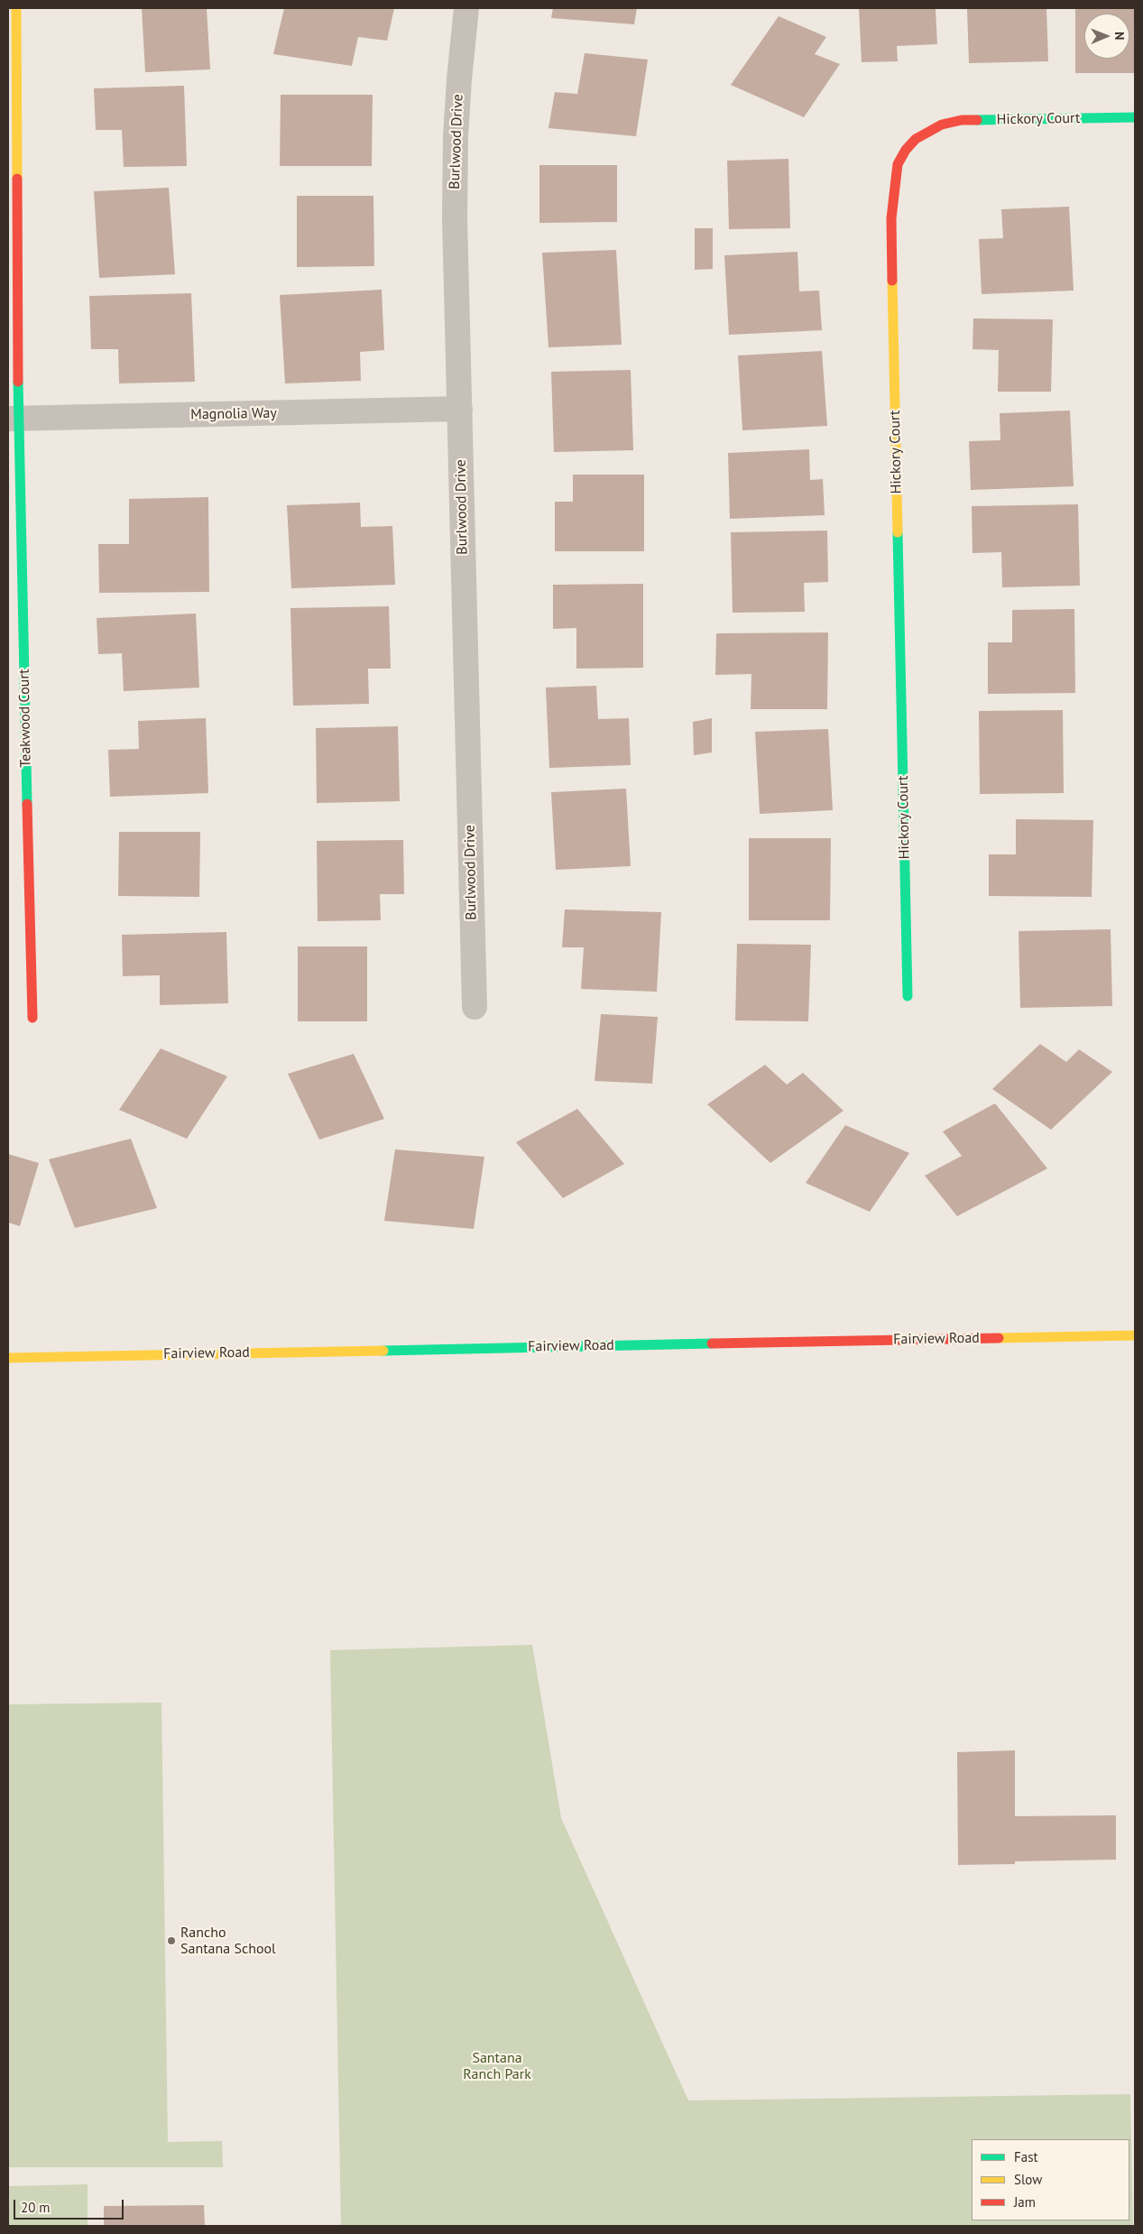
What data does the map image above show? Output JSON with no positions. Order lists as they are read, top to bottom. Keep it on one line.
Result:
{"streets":{"street":["Hickory Court","Burlwood Drive","Magnolia Way","Teakwood Court","Fairview Road"]},"crossings":[["Burlwood Drive","Magnolia Way"],["Magnolia Way","Teakwood Court"]],"parks":["Santana Ranch Park"],"places":["Rancho Santana School"],"legend":["Fast","Slow","Jam"],"scale_bar":"20 m","north":"right"}
